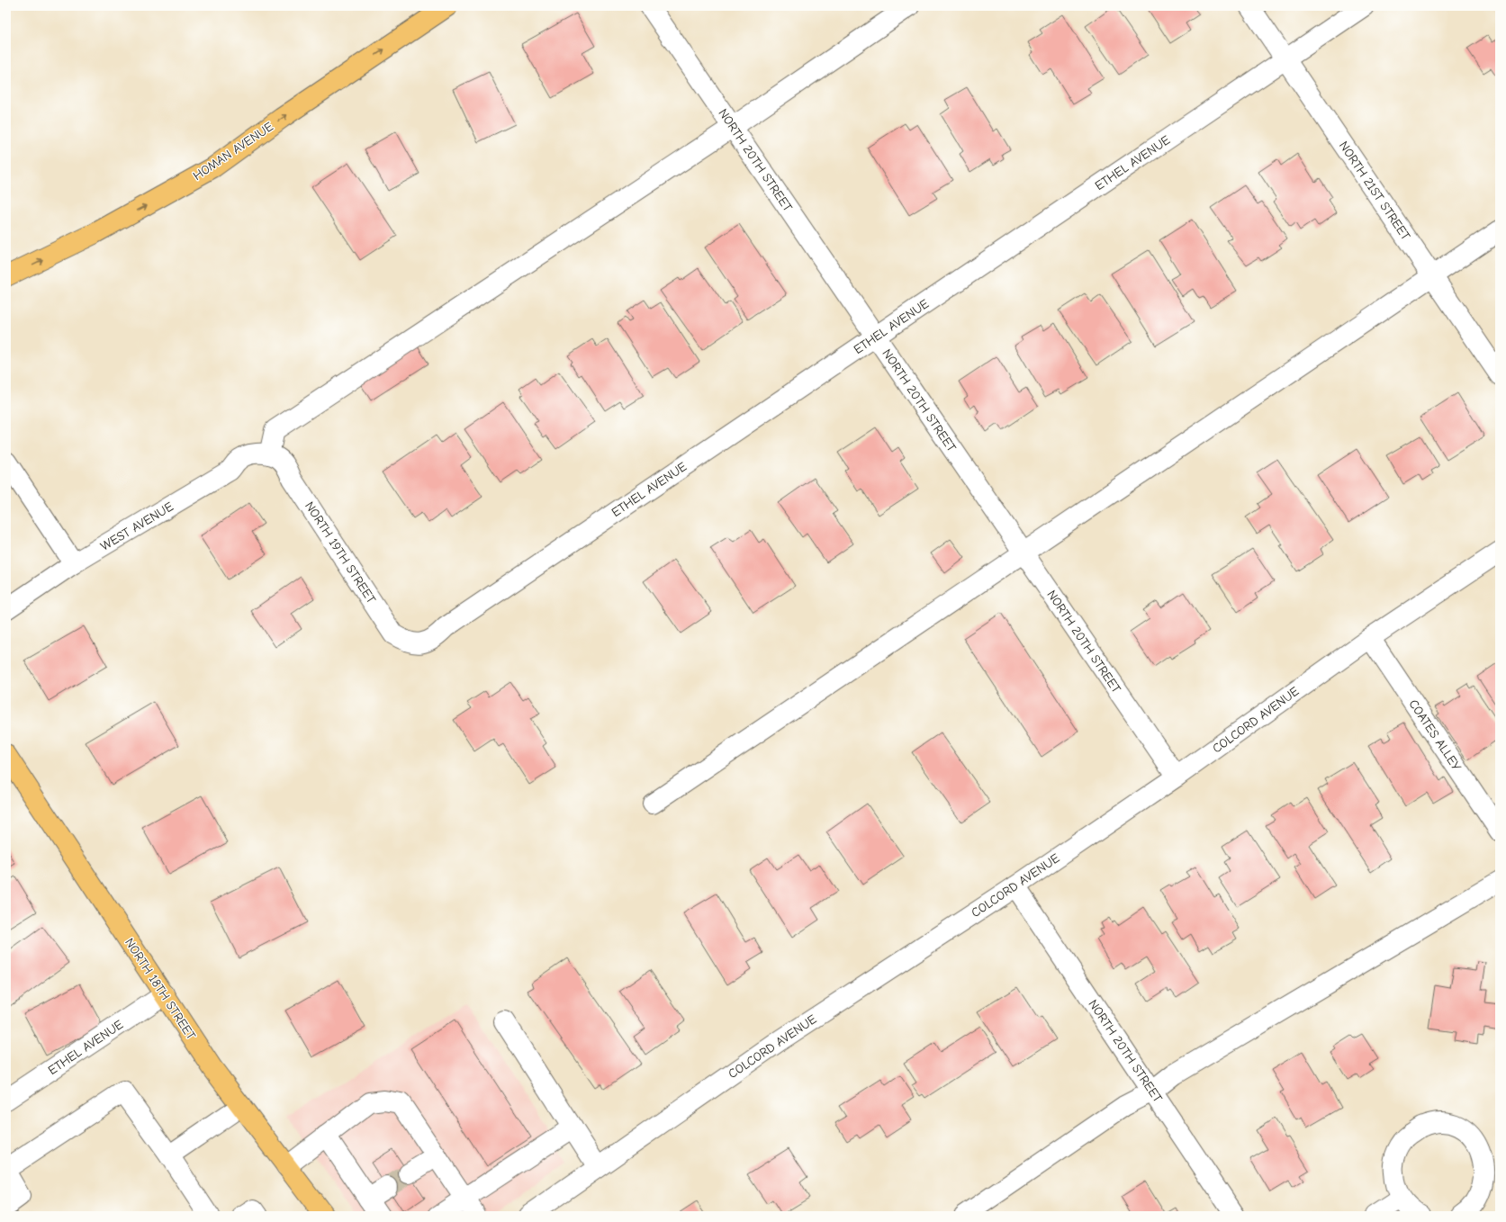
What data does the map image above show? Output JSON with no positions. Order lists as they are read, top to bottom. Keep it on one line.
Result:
{"streets":{"main road":["HOMAN AVENUE","NORTH 18TH STREET"],"street":["NORTH 20TH STREET","ETHEL AVENUE","NORTH 21ST STREET","WEST AVENUE","NORTH 19TH STREET","COLCORD AVENUE","COATES ALLEY"]},"crossings":[["NORTH 20TH STREET","ETHEL AVENUE"],["NORTH 20TH STREET","COLCORD AVENUE"],["ETHEL AVENUE","NORTH 21ST STREET"],["ETHEL AVENUE","NORTH 19TH STREET"],["ETHEL AVENUE","NORTH 18TH STREET"],["WEST AVENUE","NORTH 19TH STREET"],["COLCORD AVENUE","COATES ALLEY"]],"one_way":["HOMAN AVENUE"]}
